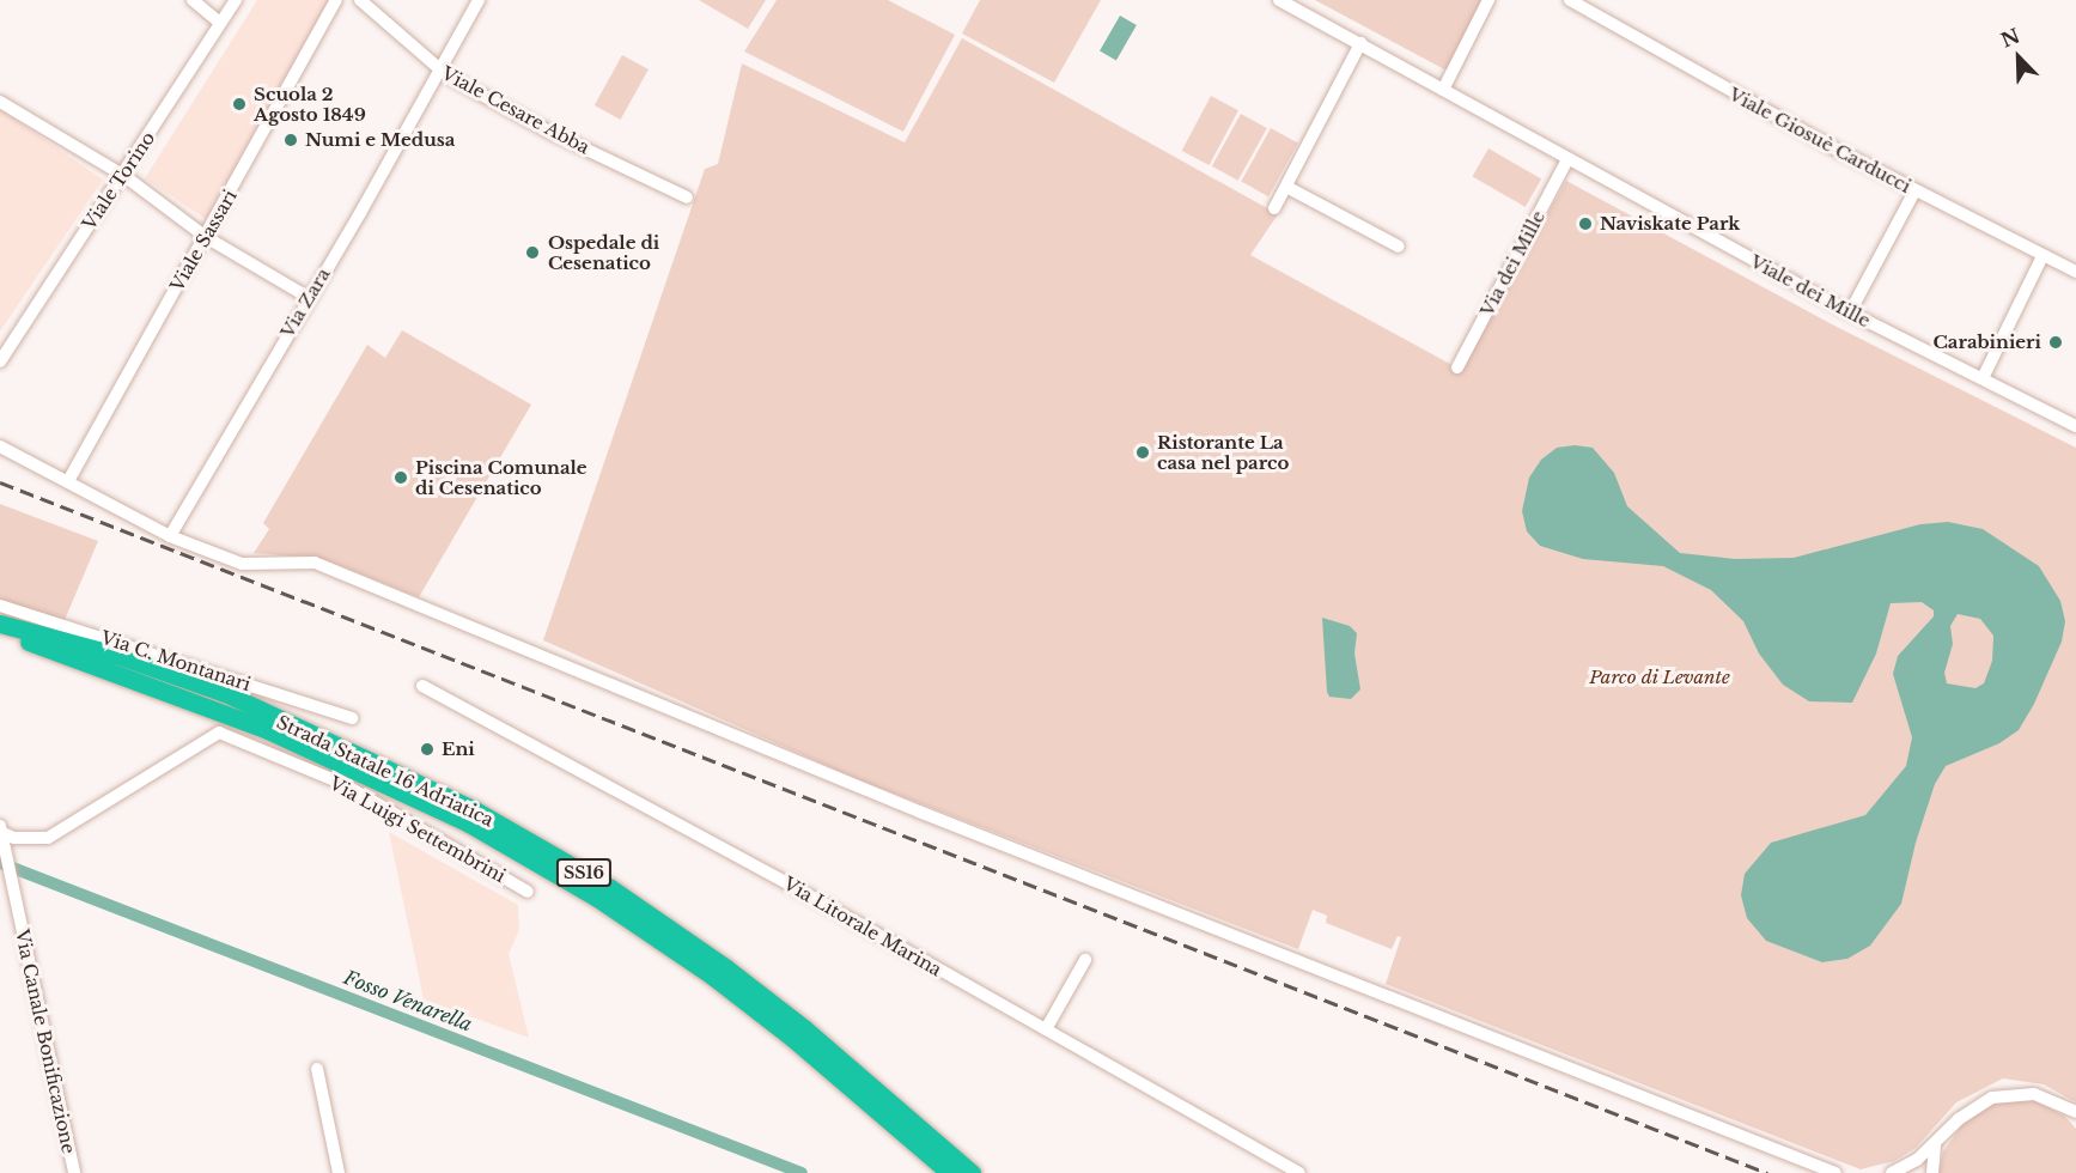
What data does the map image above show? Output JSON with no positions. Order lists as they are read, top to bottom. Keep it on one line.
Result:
{"streets":{"highway":["Strada Statale 16 Adriatica","SS16"],"street":["Viale Cesare Abba","Viale Giosuè Carducci","Viale Torino","Viale Sassari","Via dei Mille","Viale dei Mille","Via Zara","Via C. Montanari","Via Luigi Settembrini","Via Litorale Marina","Via Canale Bonificazione"]},"crossings":[["Viale Cesare Abba","Via Zara"],["Via dei Mille","Viale dei Mille"],["Via Luigi Settembrini","Via Canale Bonificazione"]],"water":["Fosso Venarella"],"parks":["Parco di Levante"],"places":["Scuola 2 Agosto 1849","Numi e Medusa","Naviskate Park","Ospedale di Cesenatico","Carabinieri","Ristorante La casa nel parco","Piscina Comunale di Cesenatico","Eni"],"north":"top left"}
